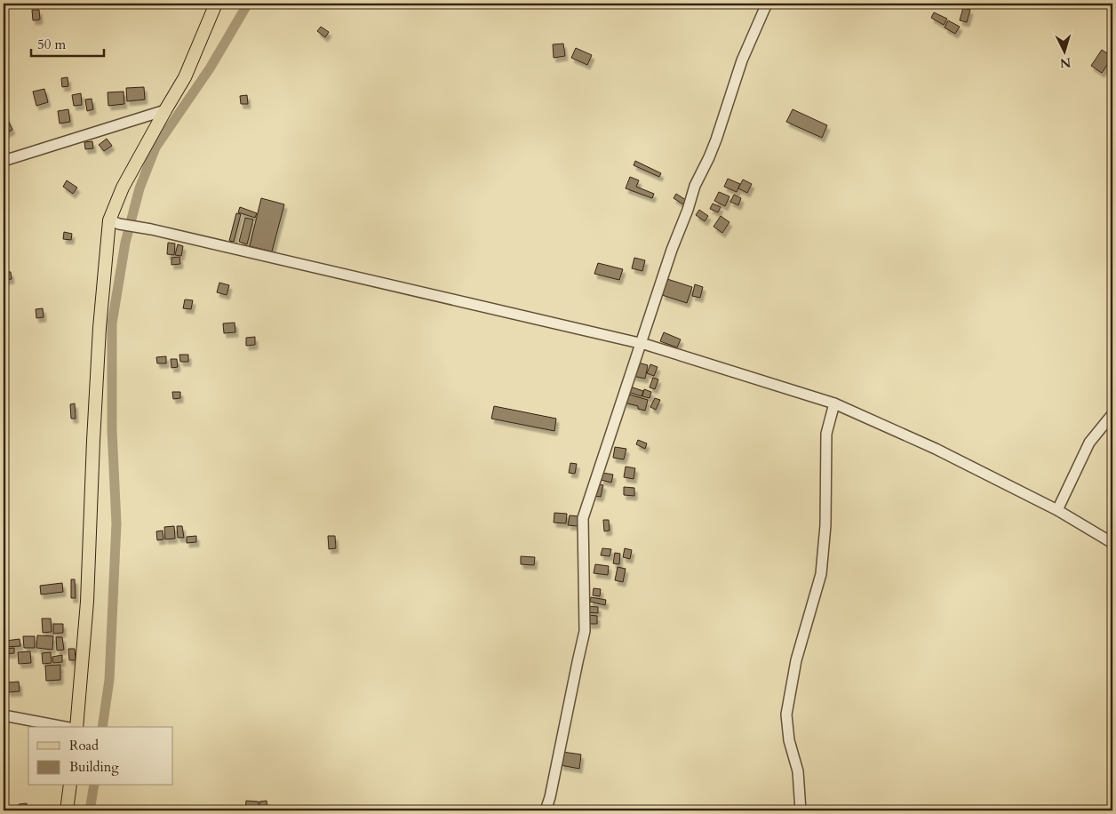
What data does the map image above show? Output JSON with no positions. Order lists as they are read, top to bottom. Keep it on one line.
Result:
{"legend":["Road","Building"],"scale_bar":"50 m","north":"bottom"}
